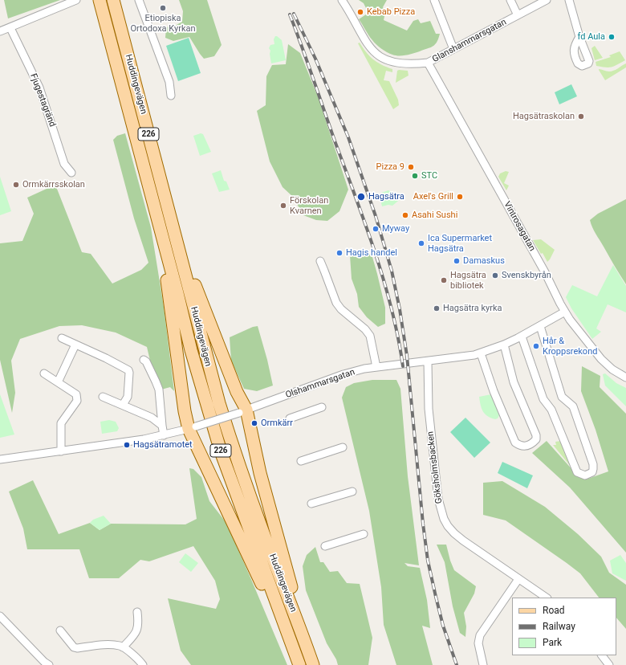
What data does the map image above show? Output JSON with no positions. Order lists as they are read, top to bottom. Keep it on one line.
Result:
{"streets":{"main road":["Huddingevägen","226"],"street":["Glanshammarsgatan","Fjugestagränd","Vintrosagatan","Olshammarsgatan","Göksholmsbacken"]},"crossings":[["Glanshammarsgatan","Vintrosagatan"],["Vintrosagatan","Olshammarsgatan"],["Olshammarsgatan","Göksholmsbacken"]],"places":["Etiopiska Ortodoxa Kyrkan","Kebab Pizza","fd Aula","Hagsätraskolan","Pizza 9","STC","Ormkärrsskolan","Hagsätra","Axel's Grill","Förskolan Kvarnen","Asahi Sushi","Myway","Ica Supermarket Hagsätra","Hagis handel","Damaskus","Svenskbyrån","Hagsätra bibliotek","Hagsätra kyrka","Hår & Kroppsrekond","Ormkärr","Hagsätramotet"],"legend":["Road","Railway","Park"]}
